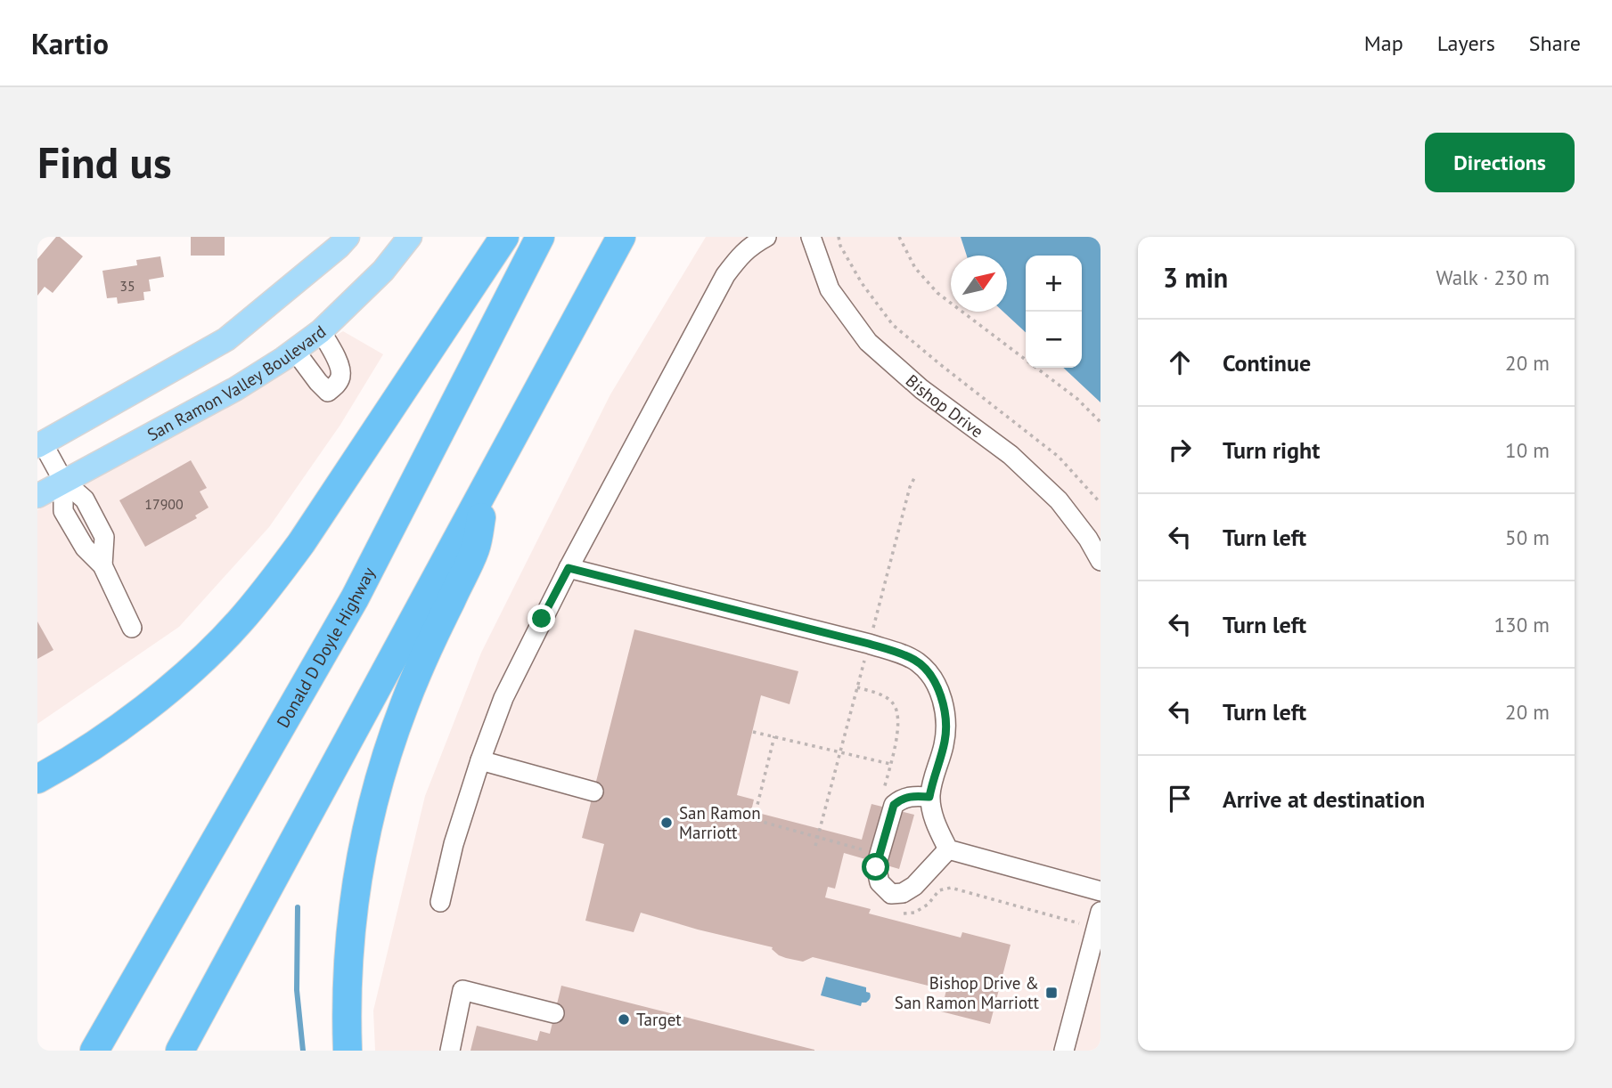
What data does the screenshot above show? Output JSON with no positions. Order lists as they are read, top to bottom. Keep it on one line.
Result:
{"streets":{"highway":["Donald D Doyle Highway"],"main road":["San Ramon Valley Boulevard"],"street":["Bishop Drive"]},"places":{"other":["San Ramon Marriott","Target"],"transit":["Bishop Drive & San Ramon Marriott"]},"house_numbers":["35","17900"],"north":"top right","page":{"header":"Kartio","nav":["Map","Layers","Share"],"buttons":"Directions","title":"Find us","heading":["3 min","Walk · 230 m"],"map_buttons":["+","−"],"list":[["Continue","20 m"],["Turn right","10 m"],["Turn left","50 m"],["Turn left","130 m"],["Turn left","20 m"],"Arrive at destination"]}}
